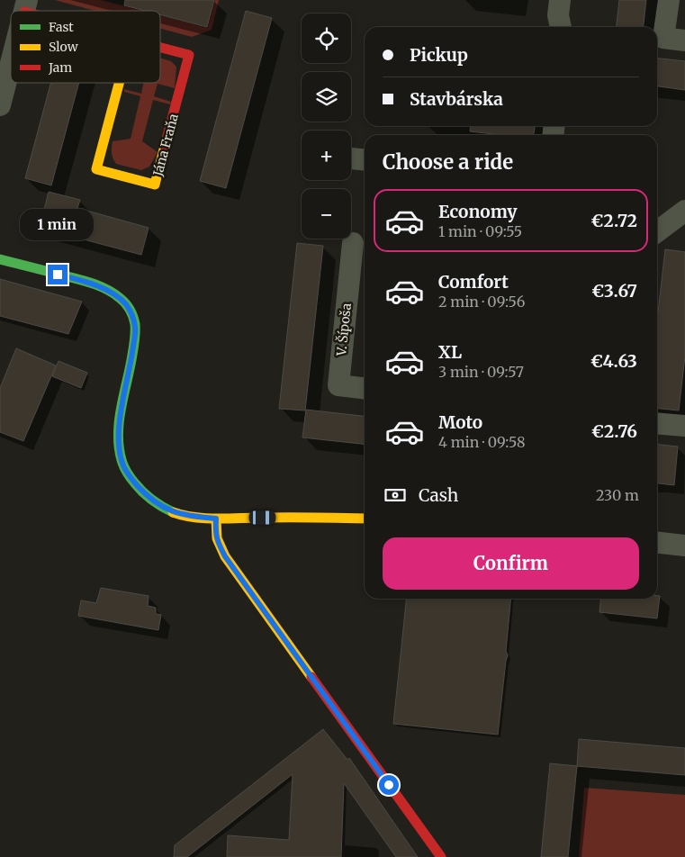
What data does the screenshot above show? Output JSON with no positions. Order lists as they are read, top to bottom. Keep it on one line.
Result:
{"streets":{"street":["Jána Fraňa","V. Šípoša"]},"legend":["Fast","Slow","Jam"],"page":{"map_buttons":["+","−"],"banner":["Pickup","Stavbárska"],"heading":"Choose a ride","list":[{"name":"Economy","note":"1 min · 09:55","value":"€2.72"},{"name":"Comfort","note":"2 min · 09:56","value":"€3.67"},{"name":"XL","note":"3 min · 09:57","value":"€4.63"},{"name":"Moto","note":"4 min · 09:58","value":"€2.76"}],"bubble":"1 min","pay":["Cash","230 m"],"buttons":"Confirm"}}
